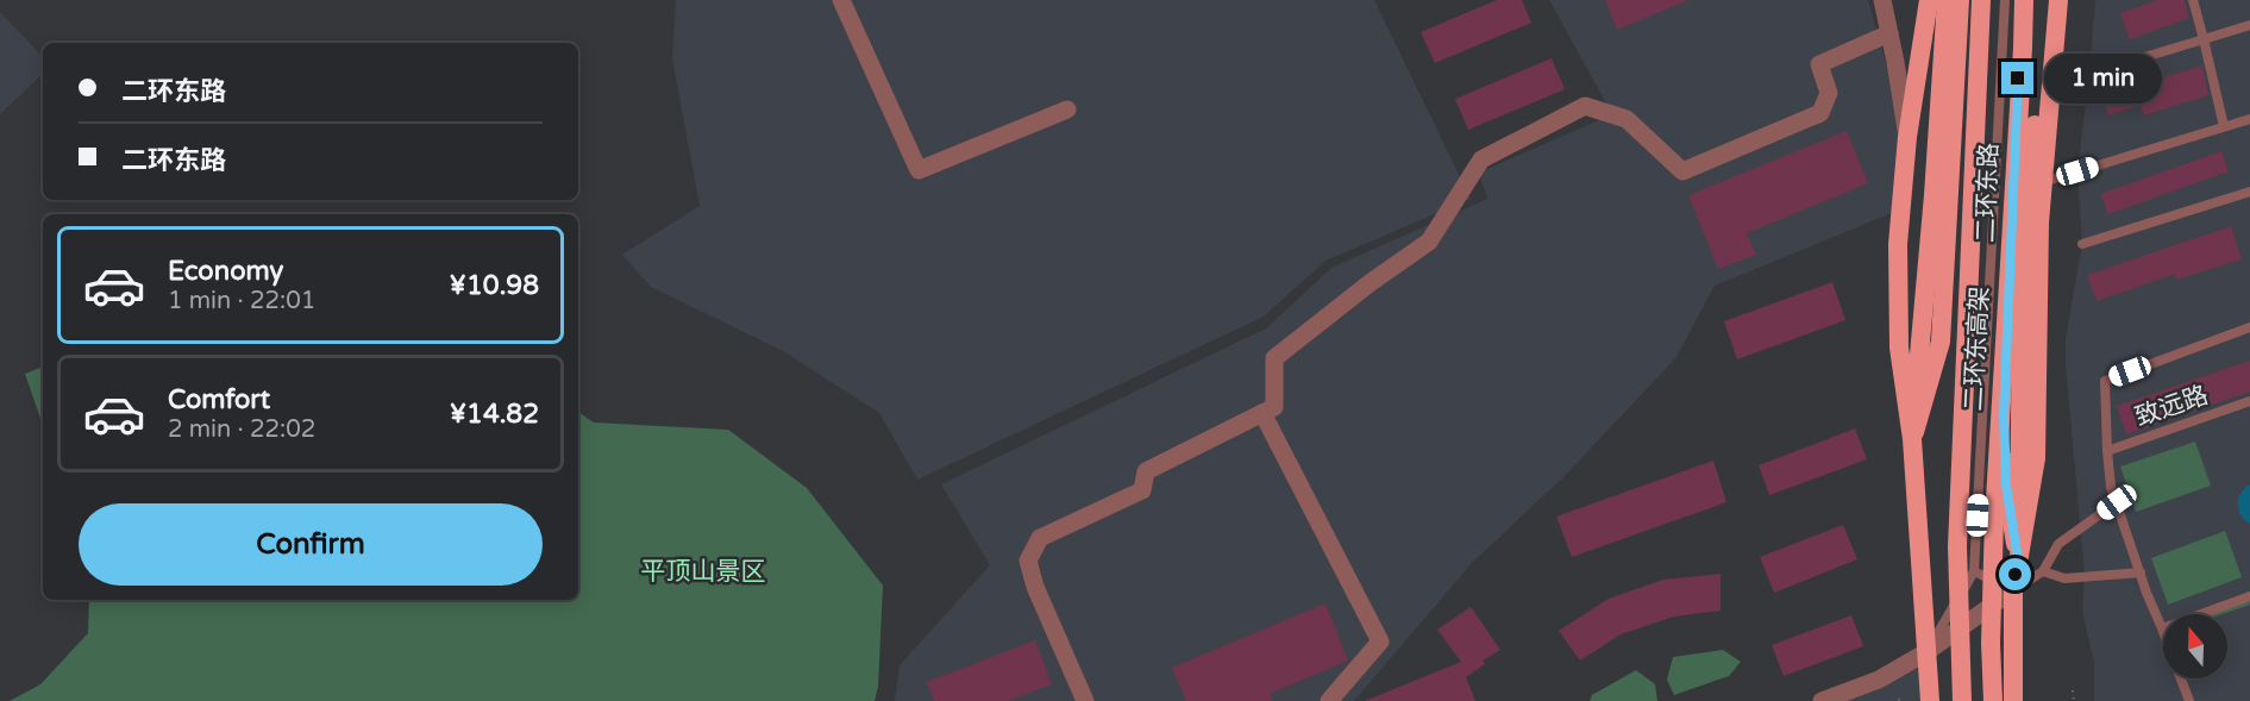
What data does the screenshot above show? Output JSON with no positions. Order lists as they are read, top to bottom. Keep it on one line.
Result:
{"streets":{"highway":["二环东路","二环东高架"],"lane":["致远路"]},"crossings":[["二环东路","二环东高架"]],"parks":["平顶山景区"],"north":"top","page":{"banner":["二环东路","二环东路"],"bubble":"1 min","list":[{"name":"Economy","note":"1 min · 22:01","value":"¥10.98"},{"name":"Comfort","note":"2 min · 22:02","value":"¥14.82"}],"buttons":"Confirm"}}
